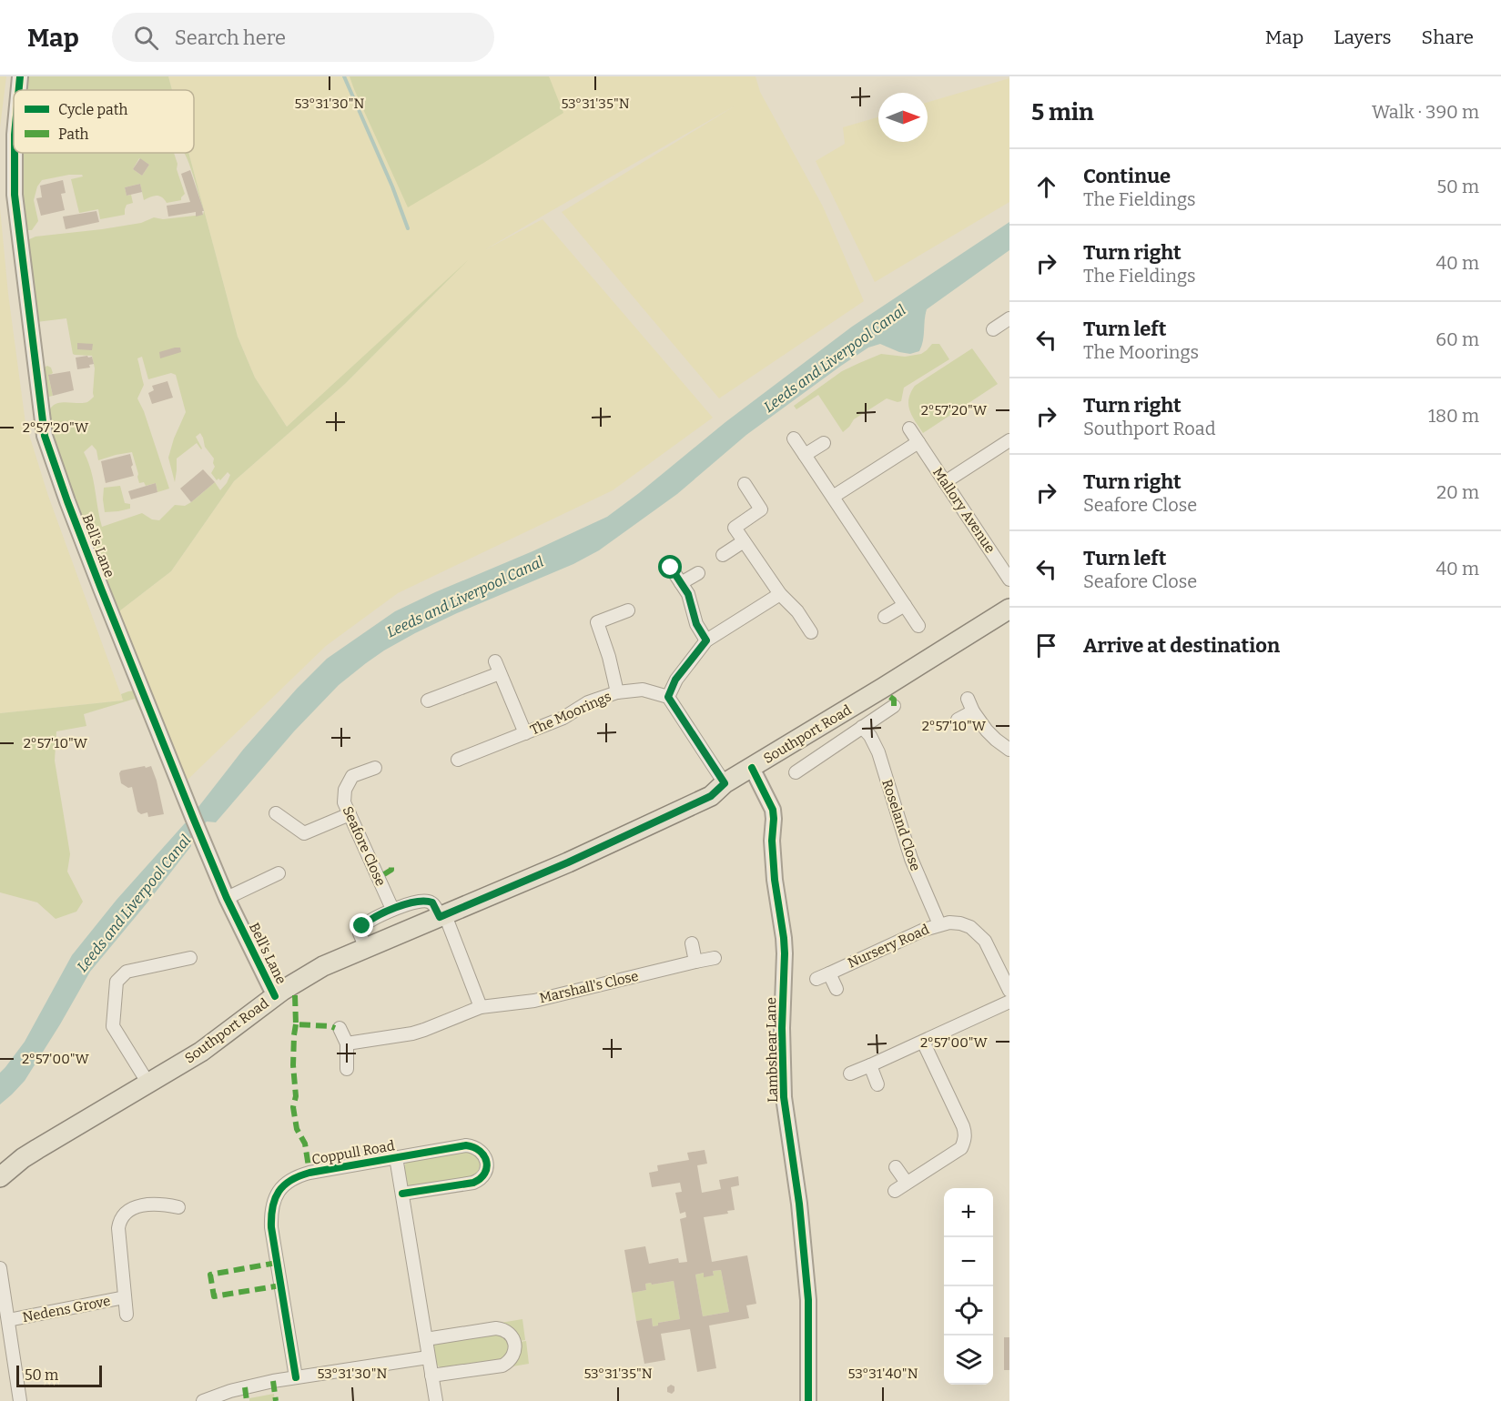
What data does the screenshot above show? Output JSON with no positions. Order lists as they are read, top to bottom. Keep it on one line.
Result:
{"streets":{"main road":["Southport Road"],"street":["Mallory Avenue","Bell's Lane","The Moorings","Roseland Close","Seafore Close","Nursery Road","Marshall's Close","Lambshear Lane","Coppull Road","Nedens Grove"]},"crossings":[["Bell's Lane","Southport Road"],["Southport Road","Lambshear Lane"],["Roseland Close","Nursery Road"]],"water":["Leeds and Liverpool Canal"],"legend":["Cycle path","Path"],"scale_bar":"50 m","north":"right","page":{"header":"Map","search":"Search here","nav":["Map","Layers","Share"],"heading":["5 min","Walk · 390 m"],"list":[["Continue","The Fieldings","50 m"],["Turn right","The Fieldings","40 m"],["Turn left","The Moorings","60 m"],["Turn right","Southport Road","180 m"],["Turn right","Seafore Close","20 m"],["Turn left","Seafore Close","40 m"],"Arrive at destination"],"map_buttons":["+","−"],"scale":"50 m"},"coordinates":["53°31'30\"N","53°31'35\"N","2°57'20\"W","2°57'10\"W","2°57'00\"W","53°31'40\"N"]}
